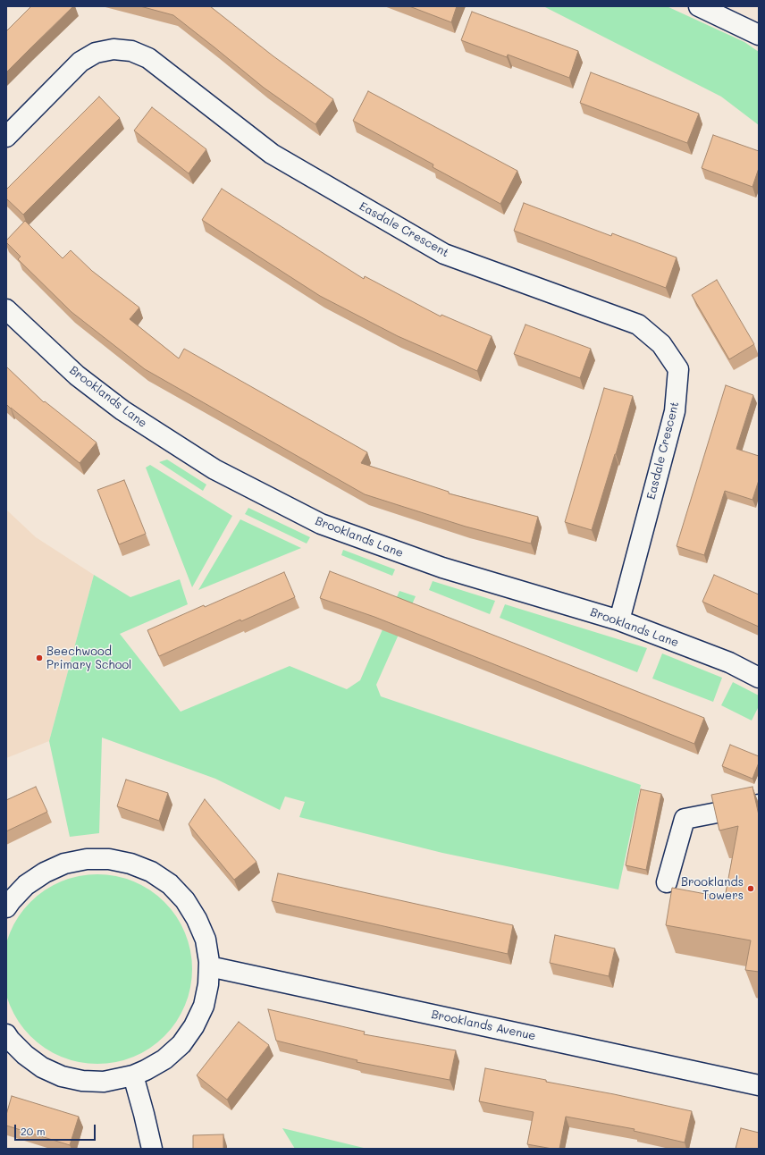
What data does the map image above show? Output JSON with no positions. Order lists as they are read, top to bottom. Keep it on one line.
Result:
{"streets":{"street":["Easdale Crescent","Brooklands Lane","Brooklands Avenue"]},"crossings":[["Easdale Crescent","Brooklands Lane"]],"places":["Beechwood Primary School","Brooklands Towers"],"scale_bar":"20 m"}
